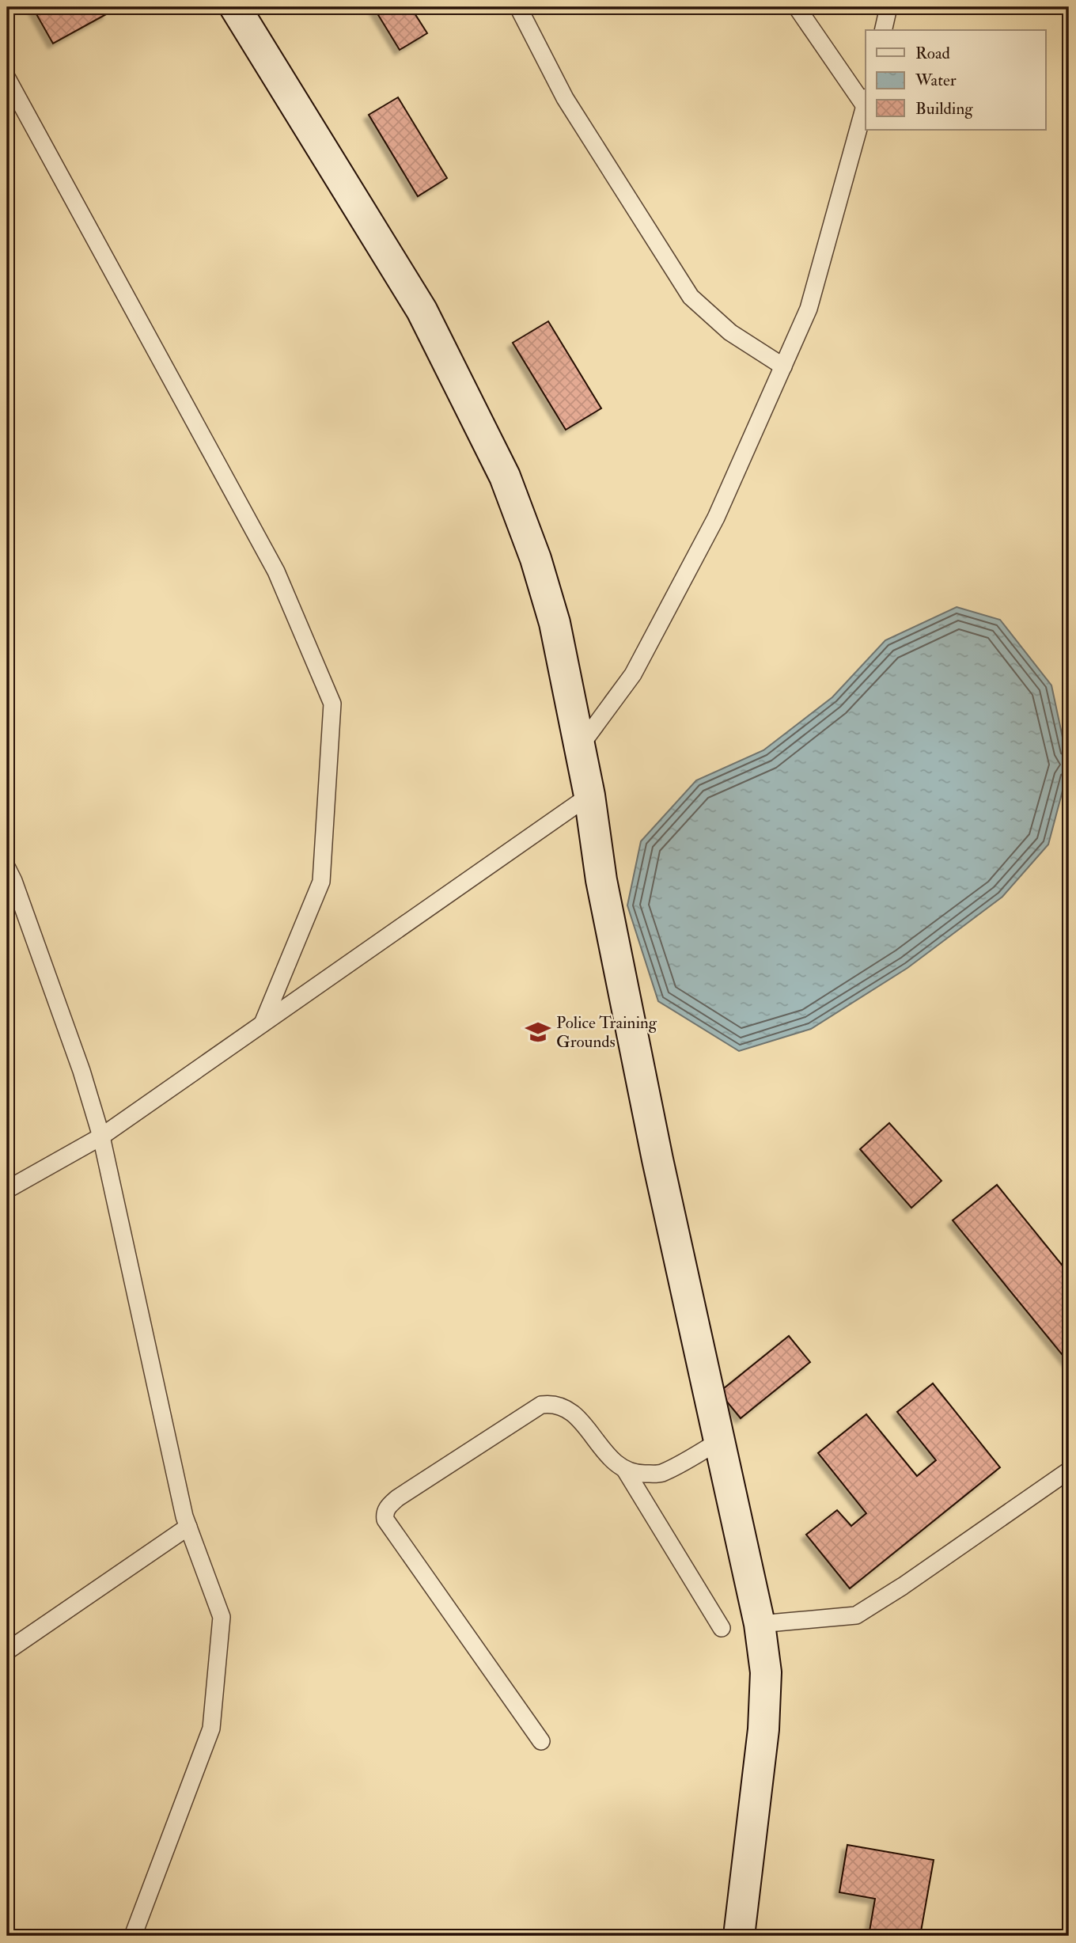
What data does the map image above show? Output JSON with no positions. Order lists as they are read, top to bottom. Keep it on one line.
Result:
{"places":{"school or university":["Police Training Grounds"]},"legend":["Road","Water","Building"]}
